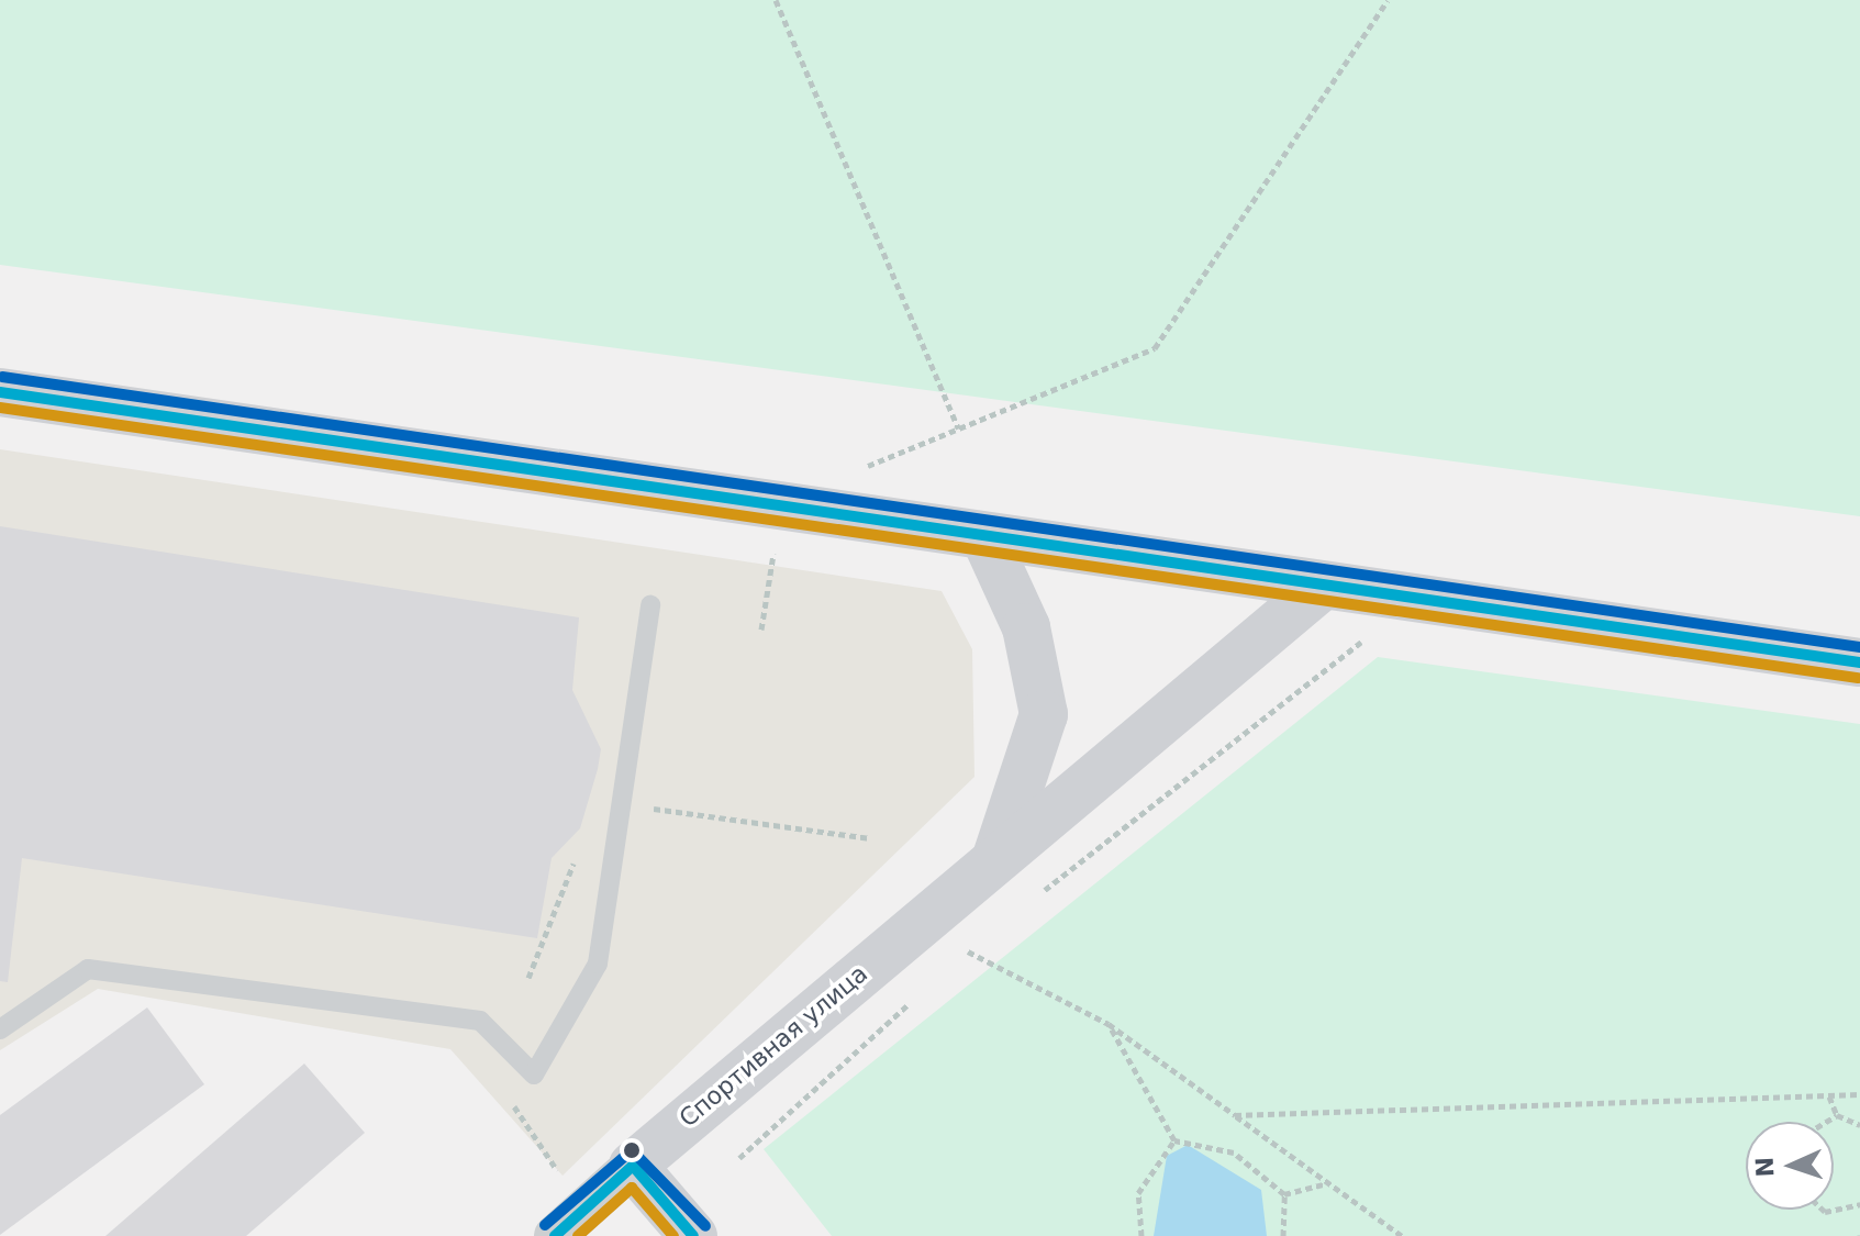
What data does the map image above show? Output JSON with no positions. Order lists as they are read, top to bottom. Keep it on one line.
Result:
{"streets":{"main road":["Спортивная улица"]},"north":"left"}
